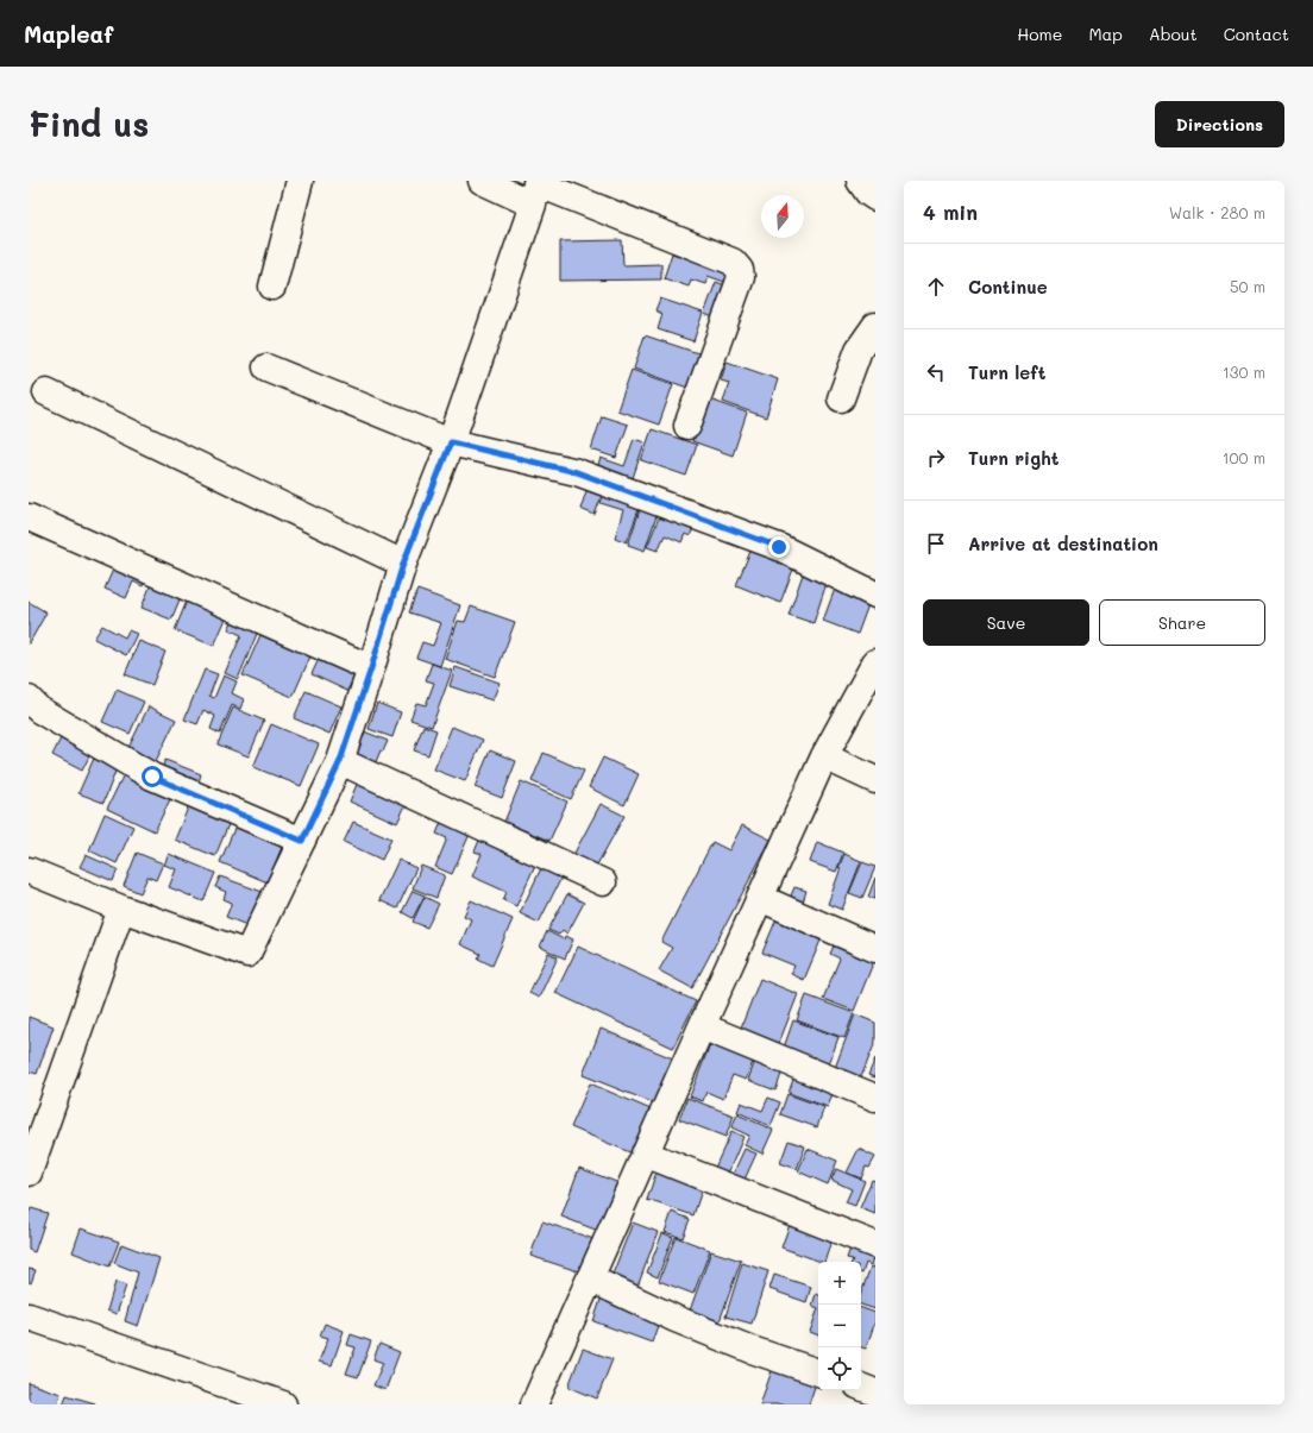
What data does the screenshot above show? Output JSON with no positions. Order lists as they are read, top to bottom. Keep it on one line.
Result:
{"north":"top","page":{"header":"Mapleaf","nav":["Home","Map","About","Contact"],"buttons":["Directions",["Save","Share"]],"title":"Find us","heading":["4 min","Walk · 280 m"],"list":[["Continue","50 m"],["Turn left","130 m"],["Turn right","100 m"],"Arrive at destination"],"map_buttons":["+","−"]}}
